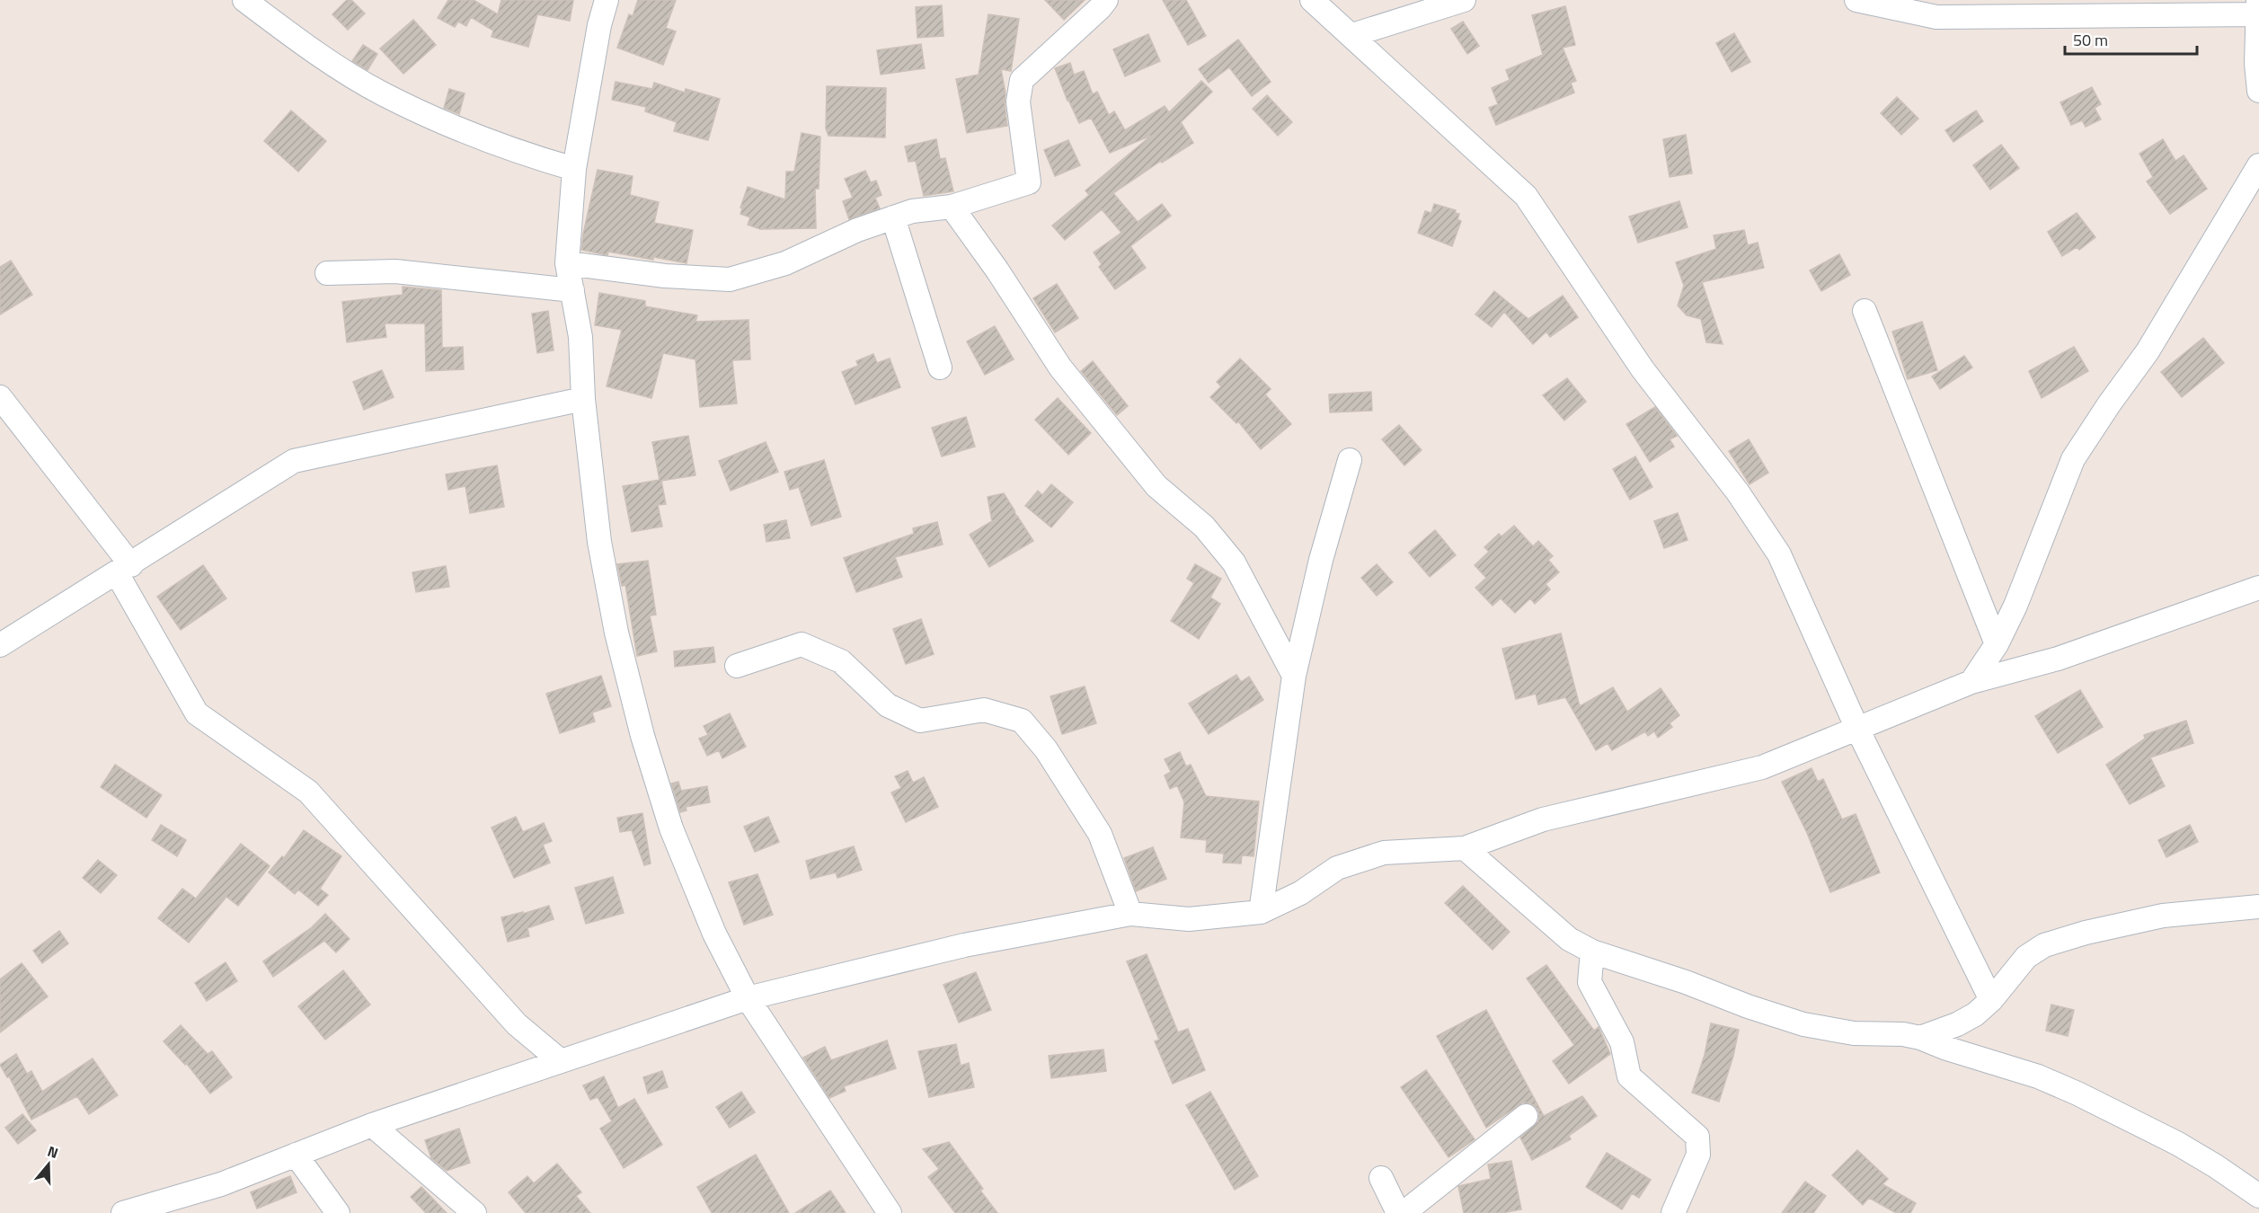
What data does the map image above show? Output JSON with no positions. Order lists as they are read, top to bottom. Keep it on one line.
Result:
{"scale_bar":"50 m","north":"top"}
